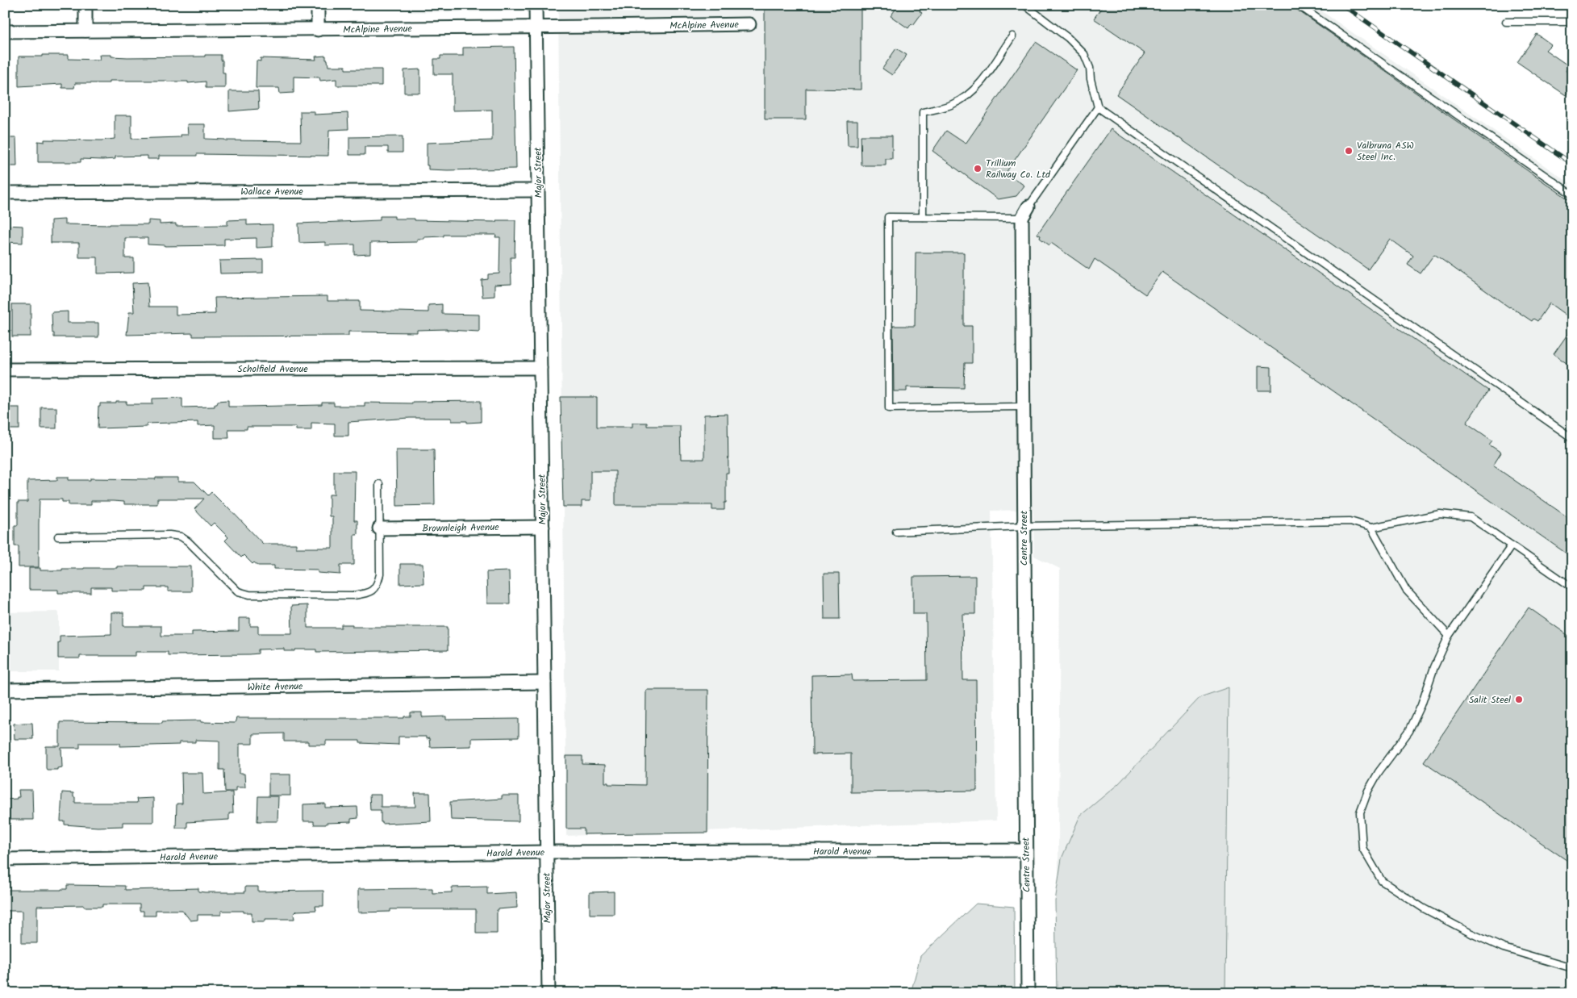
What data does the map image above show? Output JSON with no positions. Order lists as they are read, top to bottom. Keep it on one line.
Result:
{"streets":{"street":["McAlpine Avenue","Major Street","Wallace Avenue","Scholfield Avenue","Brownleigh Avenue","Centre Street","White Avenue","Harold Avenue"]},"crossings":[["McAlpine Avenue","Major Street"],["Major Street","Wallace Avenue"],["Major Street","Scholfield Avenue"],["Major Street","Brownleigh Avenue"],["Major Street","White Avenue"],["Major Street","Harold Avenue"],["Centre Street","Harold Avenue"]],"places":["Valbruna ASW Steel Inc.","Trillium Railway Co. Ltd","Salit Steel"]}
